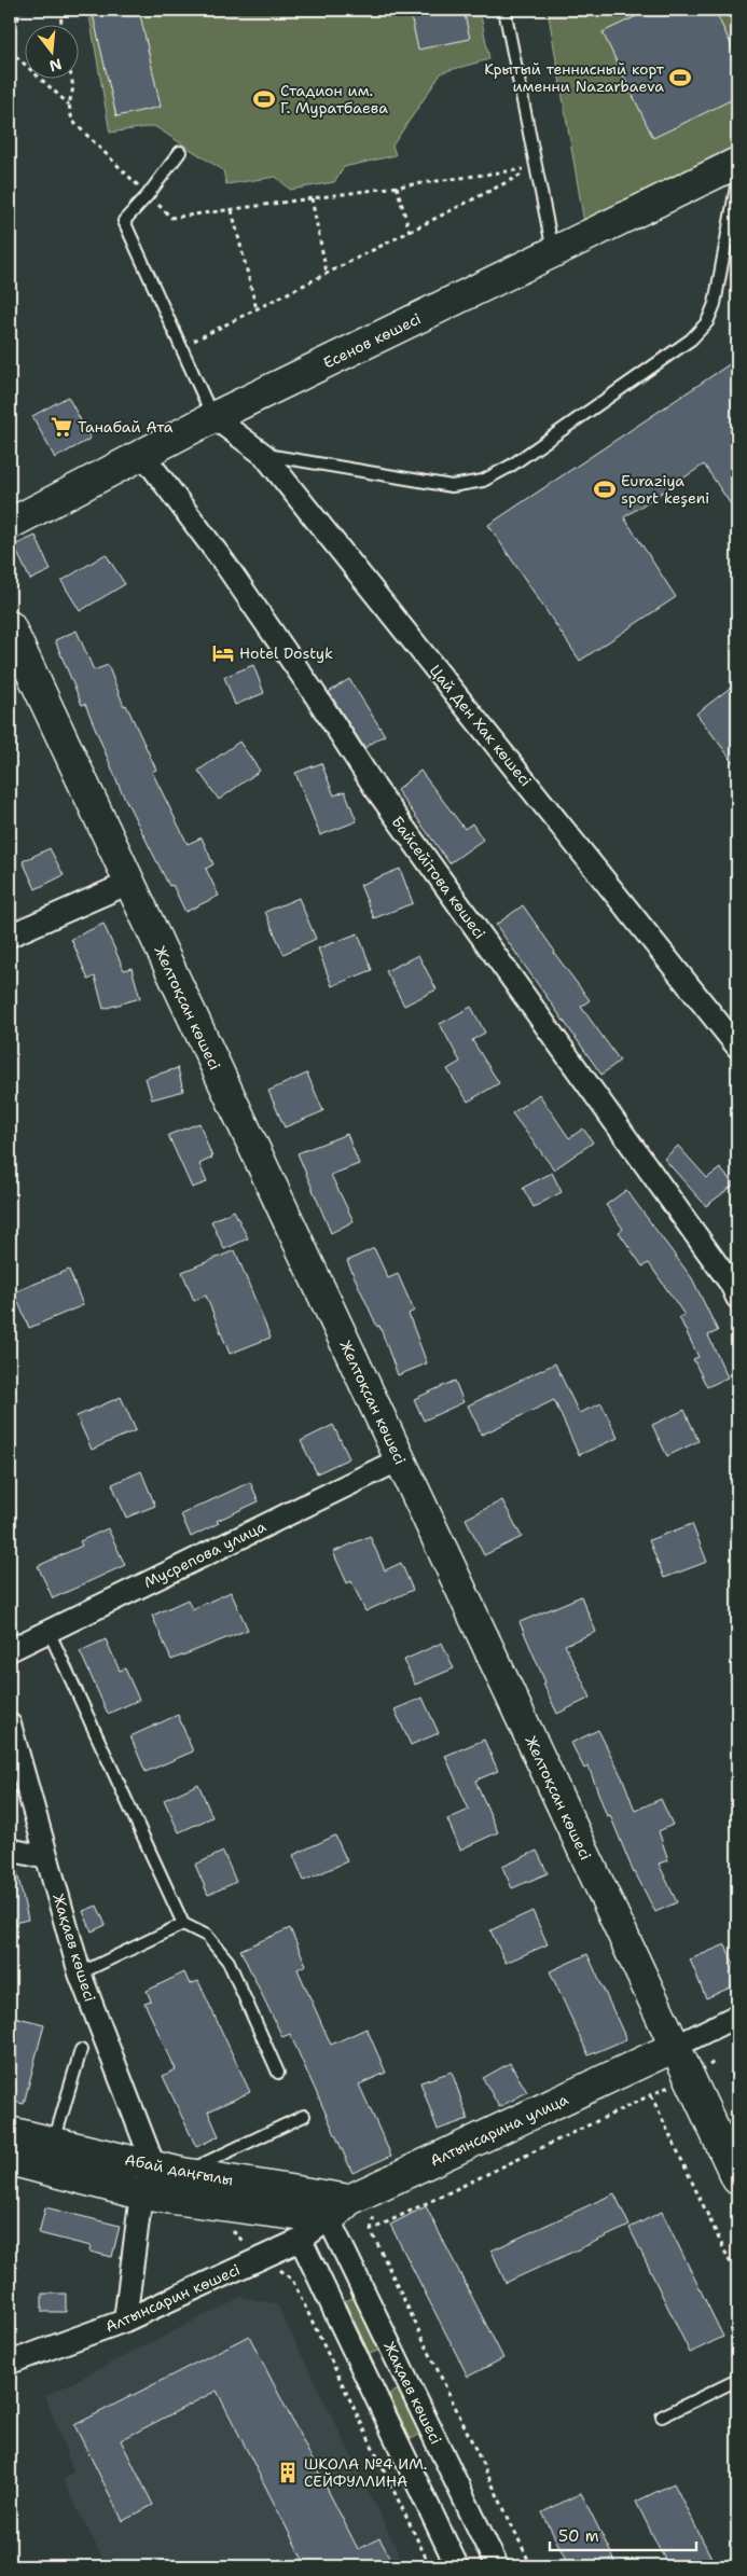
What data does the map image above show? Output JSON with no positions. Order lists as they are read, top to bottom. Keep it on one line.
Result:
{"streets":{"street":["Есенов көшесі","Цай Ден Хак көшесі","Байсейітова көшесі","Желтоқсан көшесі","Мусрепова улица","Жақаев көшесі","Алтынсарина улица","Абай даңғылы","Алтынсарин көшесі"]},"crossings":[["Есенов көшесі","Цай Ден Хак көшесі"],["Есенов көшесі","Байсейітова көшесі"],["Желтоқсан көшесі","Мусрепова улица"],["Желтоқсан көшесі","Алтынсарина улица"],["Жақаев көшесі","Алтынсарина улица"],["Жақаев көшесі","Абай даңғылы"],["Жақаев көшесі","Алтынсарин көшесі"],["Алтынсарина улица","Абай даңғылы"],["Алтынсарина улица","Алтынсарин көшесі"],["Абай даңғылы","Алтынсарин көшесі"]],"places":{"sports":["Крытый теннисный корт именни Nazarbaeva","Стадион им. Г. Муратбаева","Euraziya sport keşeni"],"supermarket":["Танабай Ата"],"hotel":["Hotel Dostyk"],"building":["ШКОЛА №4 ИМ. СЕЙФУЛЛИНА"]},"scale_bar":"50 m","north":"bottom"}
